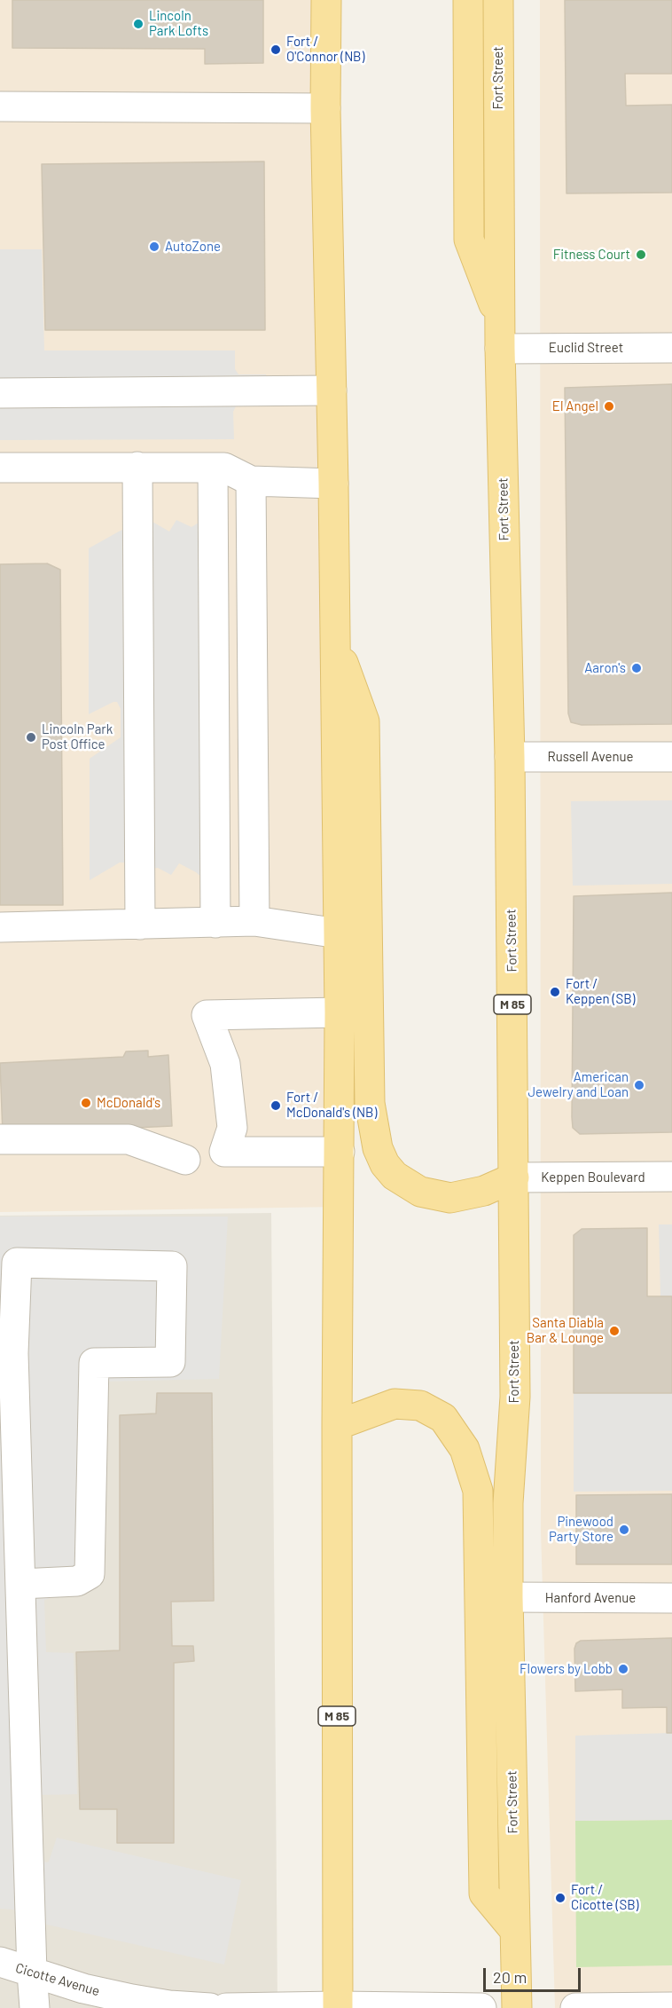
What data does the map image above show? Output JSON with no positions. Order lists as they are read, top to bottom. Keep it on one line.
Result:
{"streets":{"main road":["Fort Street","M 85"],"street":["Euclid Street","Russell Avenue","Keppen Boulevard","Hanford Avenue","Cicotte Avenue"]},"crossings":[["Fort Street","Euclid Street"],["Fort Street","Russell Avenue"],["Fort Street","Keppen Boulevard"],["Fort Street","Hanford Avenue"]],"places":["Lincoln Park Lofts","Fort / O'Connor (NB)","AutoZone","Fitness Court","El Angel","Aaron's","Lincoln Park Post Office","Fort / Keppen (SB)","American Jewelry and Loan","McDonald's","Fort / McDonald's (NB)","Santa Diabla Bar & Lounge","Pinewood Party Store","Flowers by Lobb","Fort / Cicotte (SB)"],"scale_bar":"20 m"}
